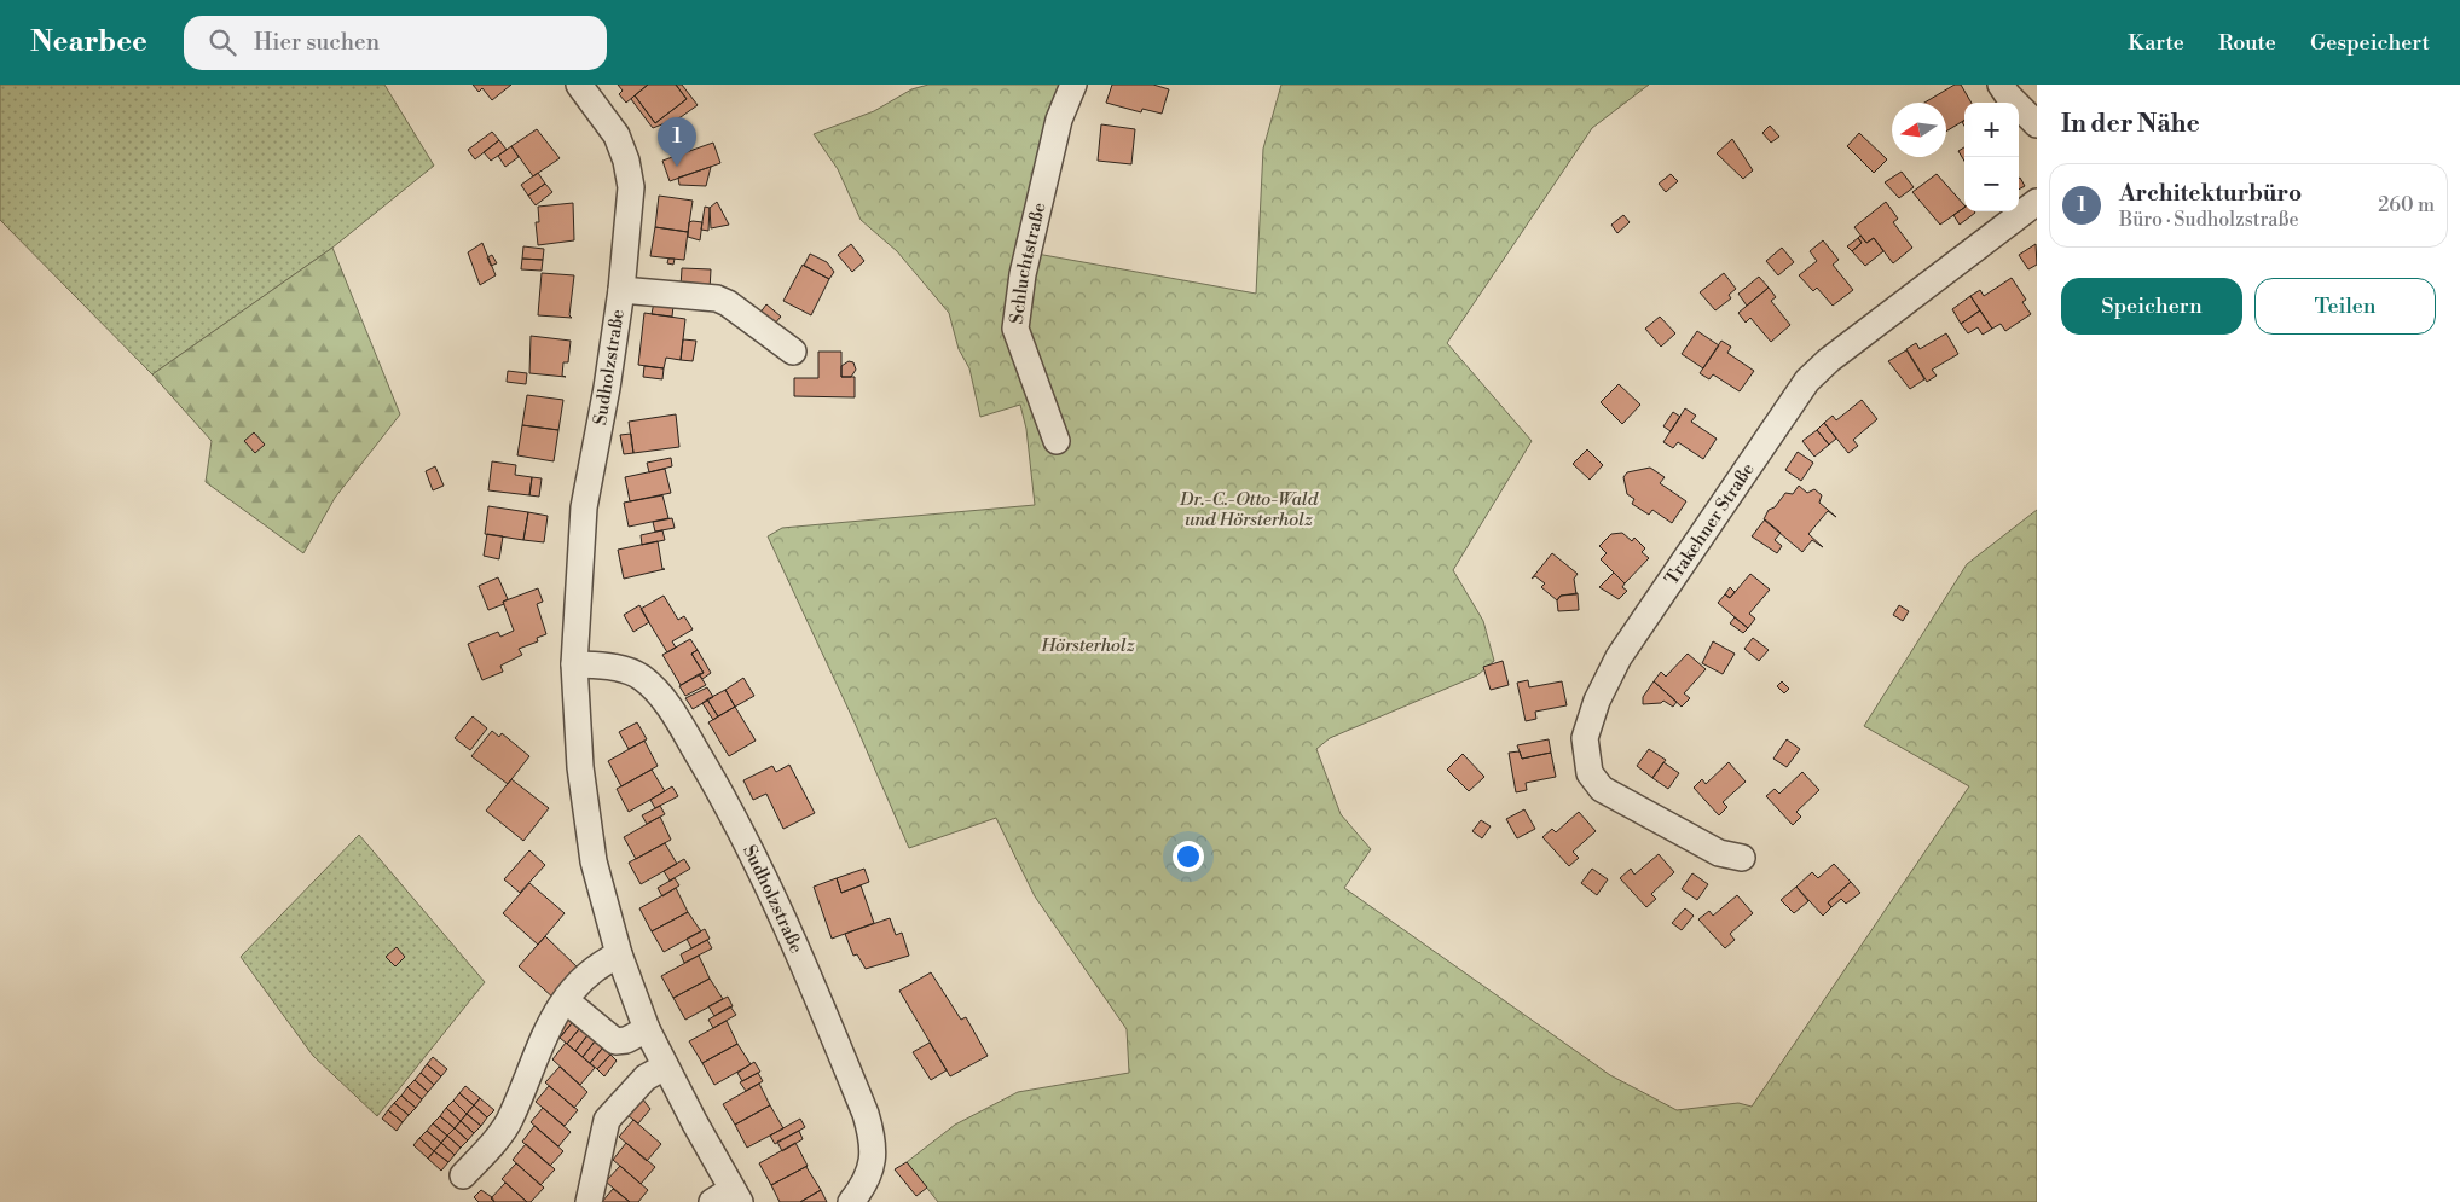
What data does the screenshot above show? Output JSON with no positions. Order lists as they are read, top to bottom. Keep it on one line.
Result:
{"streets":{"street":["Schluchtstraße","Sudholzstraße","Trakehner Straße"]},"parks":["Dr.-C.-Otto-Wald und Hörsterholz","Hörsterholz"],"north":"left","page":{"header":"Nearbee","search":"Hier suchen","nav":["Karte","Route","Gespeichert"],"heading":"In der Nähe","map_buttons":["+","−"],"pins":"1","list":[{"mark":"1","name":"Architekturbüro","note":"Büro · Sudholzstraße","value":"260 m"}],"buttons":["Speichern","Teilen"]}}
